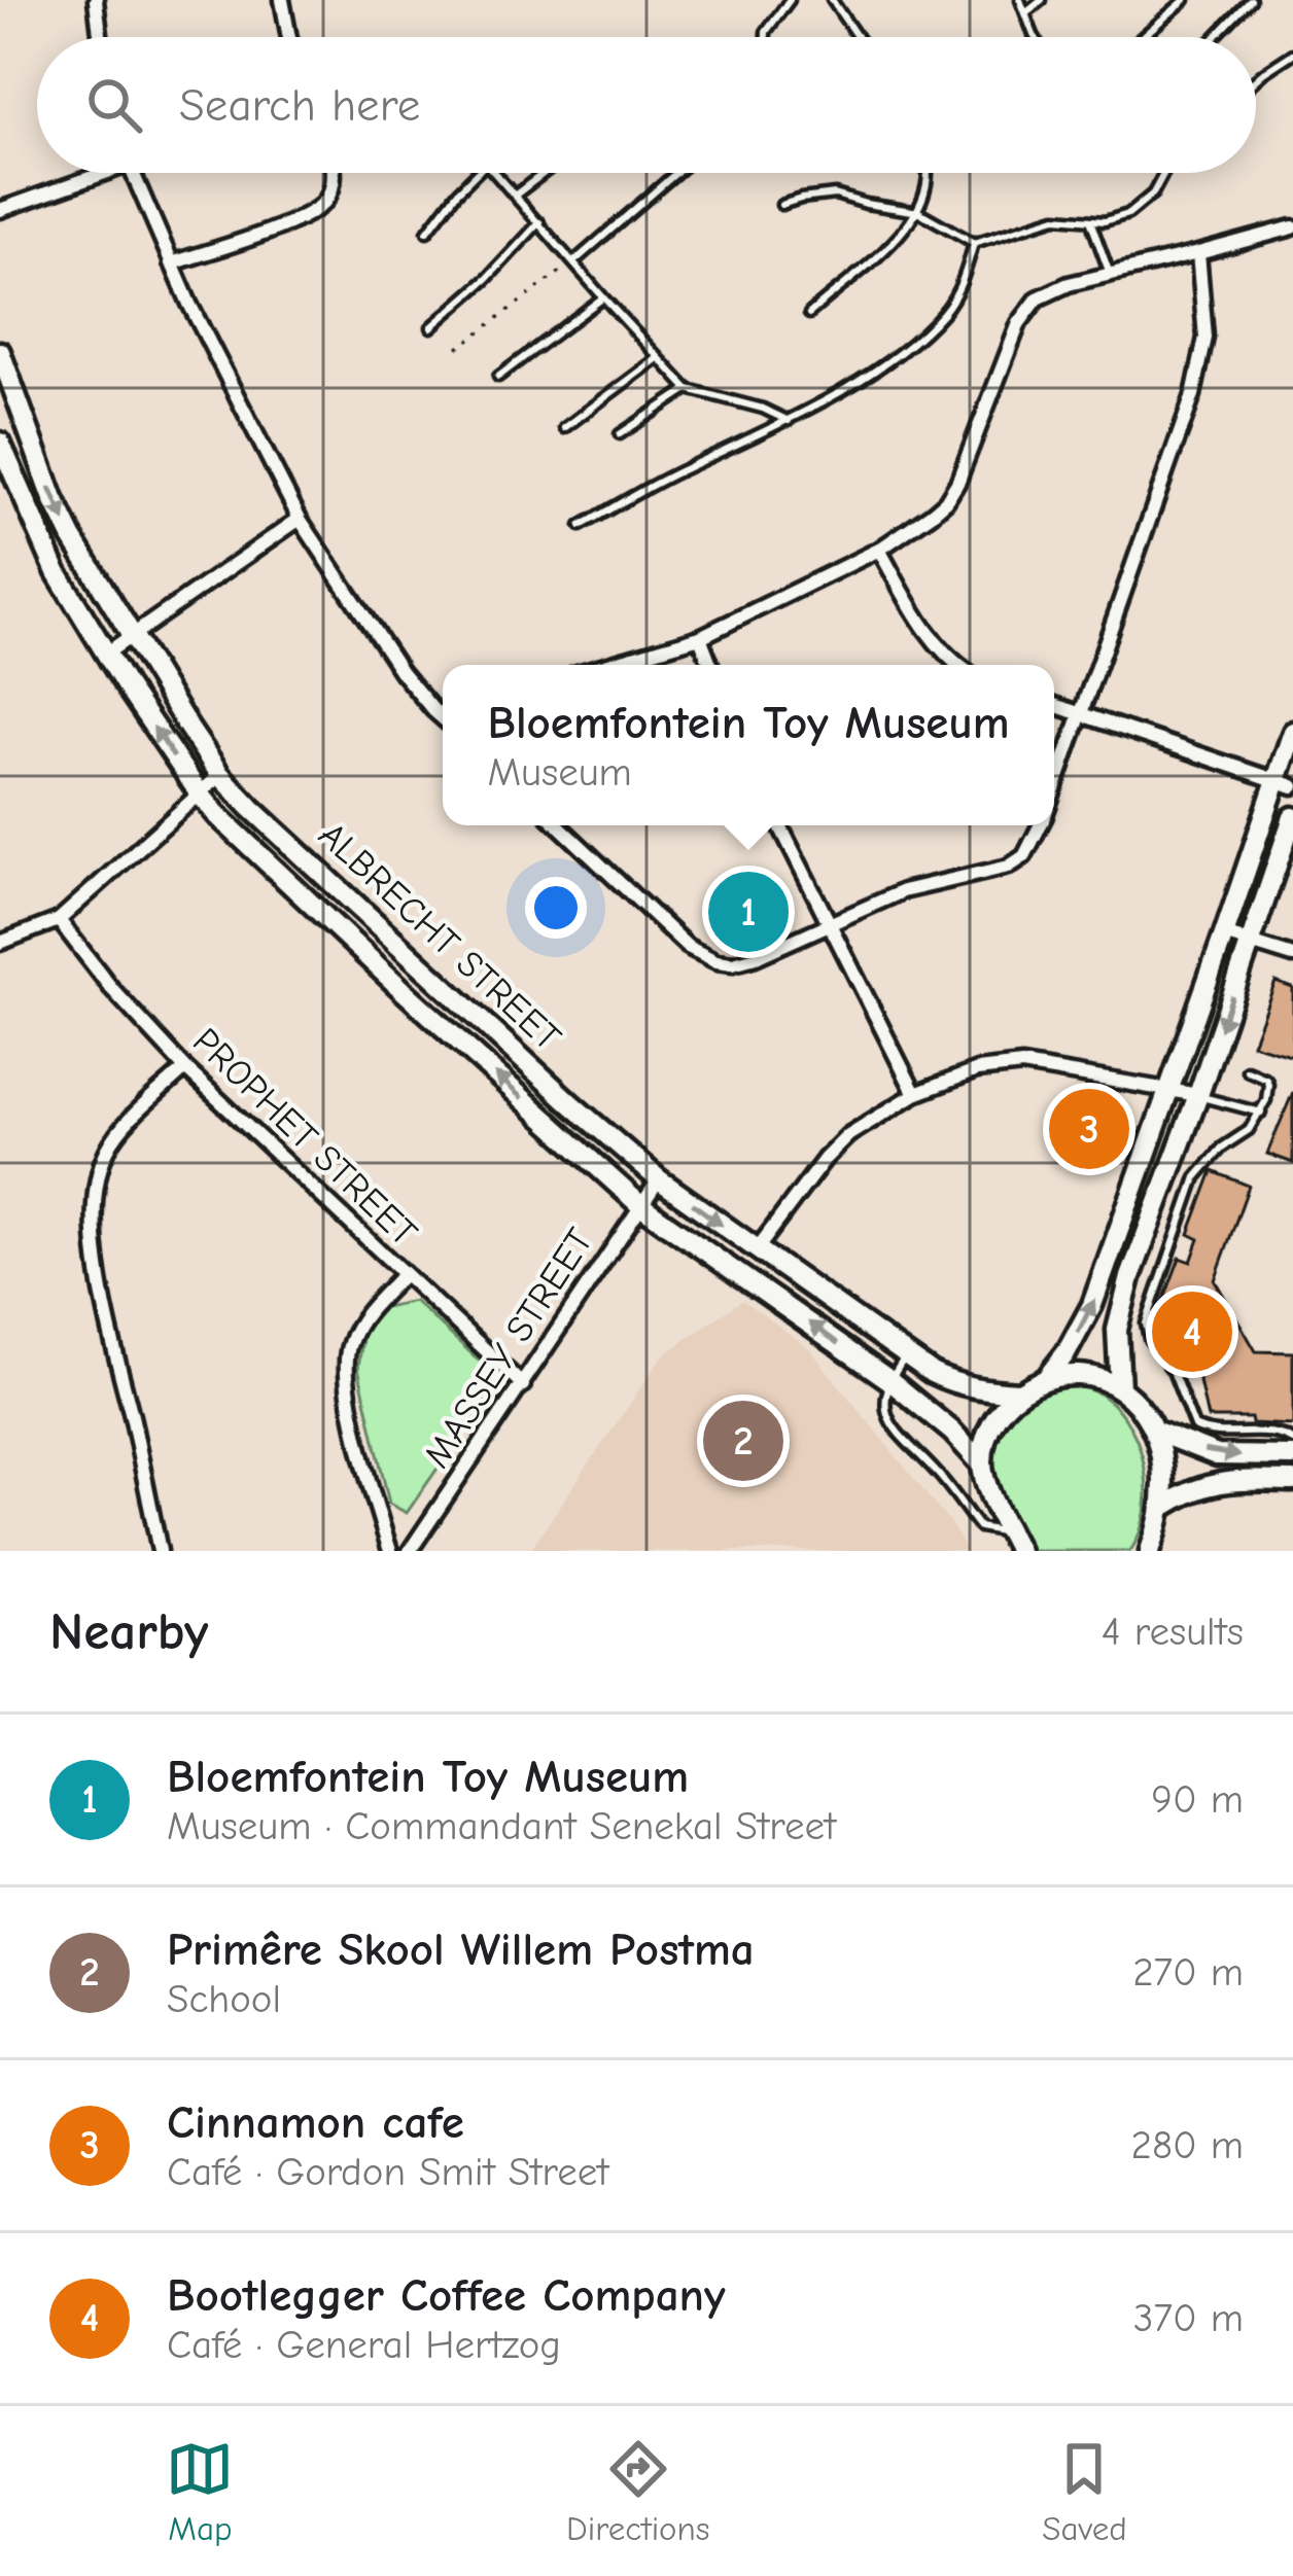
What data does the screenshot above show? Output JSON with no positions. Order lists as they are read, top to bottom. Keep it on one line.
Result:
{"streets":{"street":["ALBRECHT STREET","PROPHET STREET","MASSEY STREET"]},"crossings":[["ALBRECHT STREET","MASSEY STREET"],["PROPHET STREET","MASSEY STREET"]],"page":{"search":"Search here","popup":["Bloemfontein Toy Museum","Museum"],"pins":["1","3","4","2"],"heading":["Nearby","4 results"],"list":[{"mark":"1","name":"Bloemfontein Toy Museum","note":"Museum · Commandant Senekal Street","value":"90 m"},{"mark":"2","name":"Primêre Skool Willem Postma","note":"School","value":"270 m"},{"mark":"3","name":"Cinnamon cafe","note":"Café · Gordon Smit Street","value":"280 m"},{"mark":"4","name":"Bootlegger Coffee Company","note":"Café · General Hertzog","value":"370 m"}],"nav":["Map","Directions","Saved"]}}
